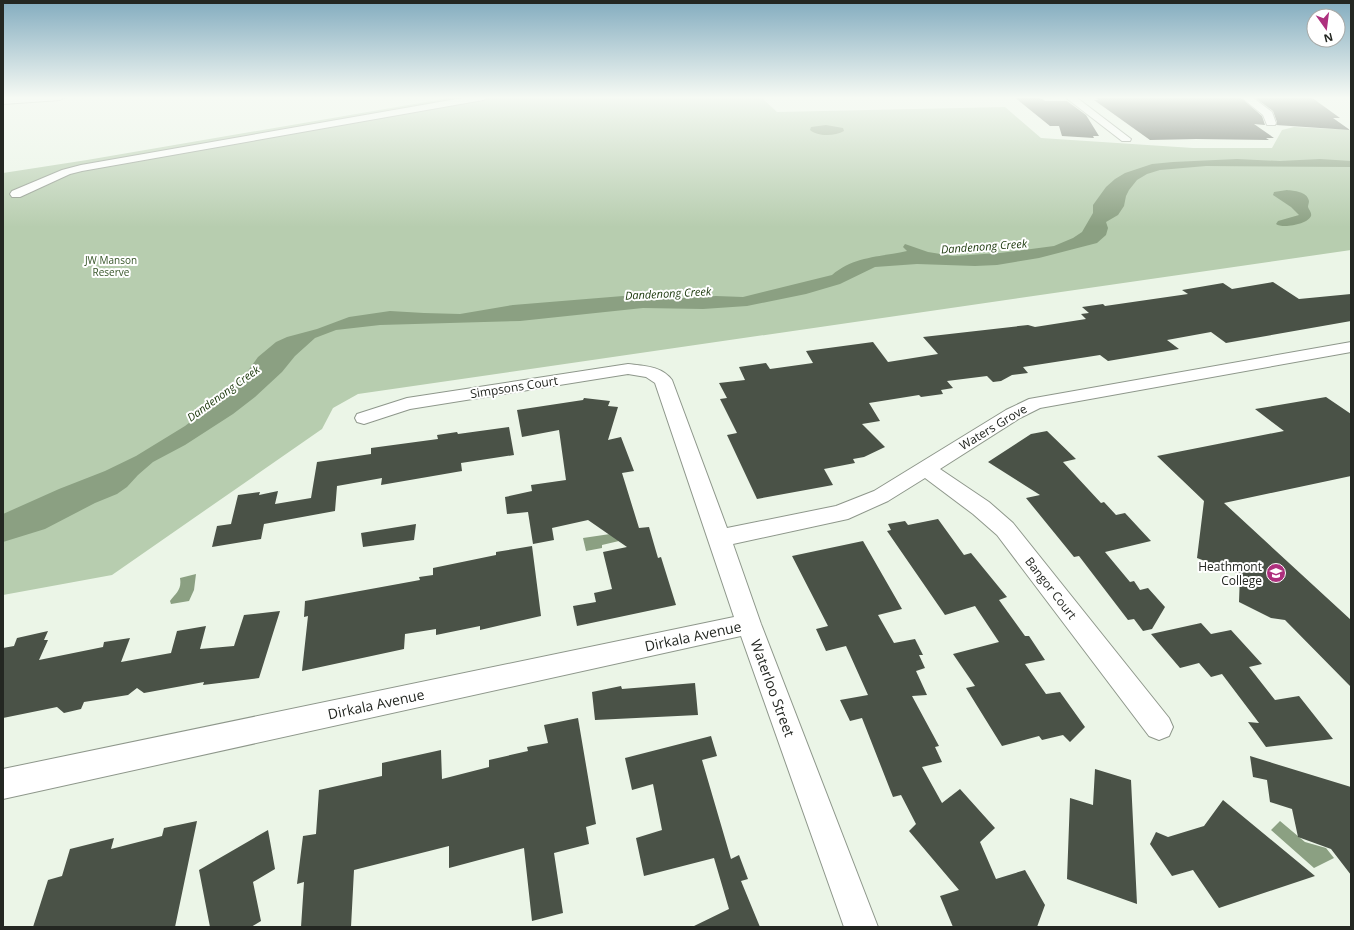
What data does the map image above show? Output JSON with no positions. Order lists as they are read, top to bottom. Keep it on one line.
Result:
{"streets":{"street":["Simpsons Court","Waters Grove","Bangor Court","Dirkala Avenue","Waterloo Street"]},"crossings":[["Simpsons Court","Waterloo Street"],["Waters Grove","Bangor Court"],["Waters Grove","Waterloo Street"],["Dirkala Avenue","Waterloo Street"]],"water":["Dandenong Creek"],"parks":["JW Manson Reserve"],"places":{"school or university":["Heathmont College"]},"north":"bottom"}
